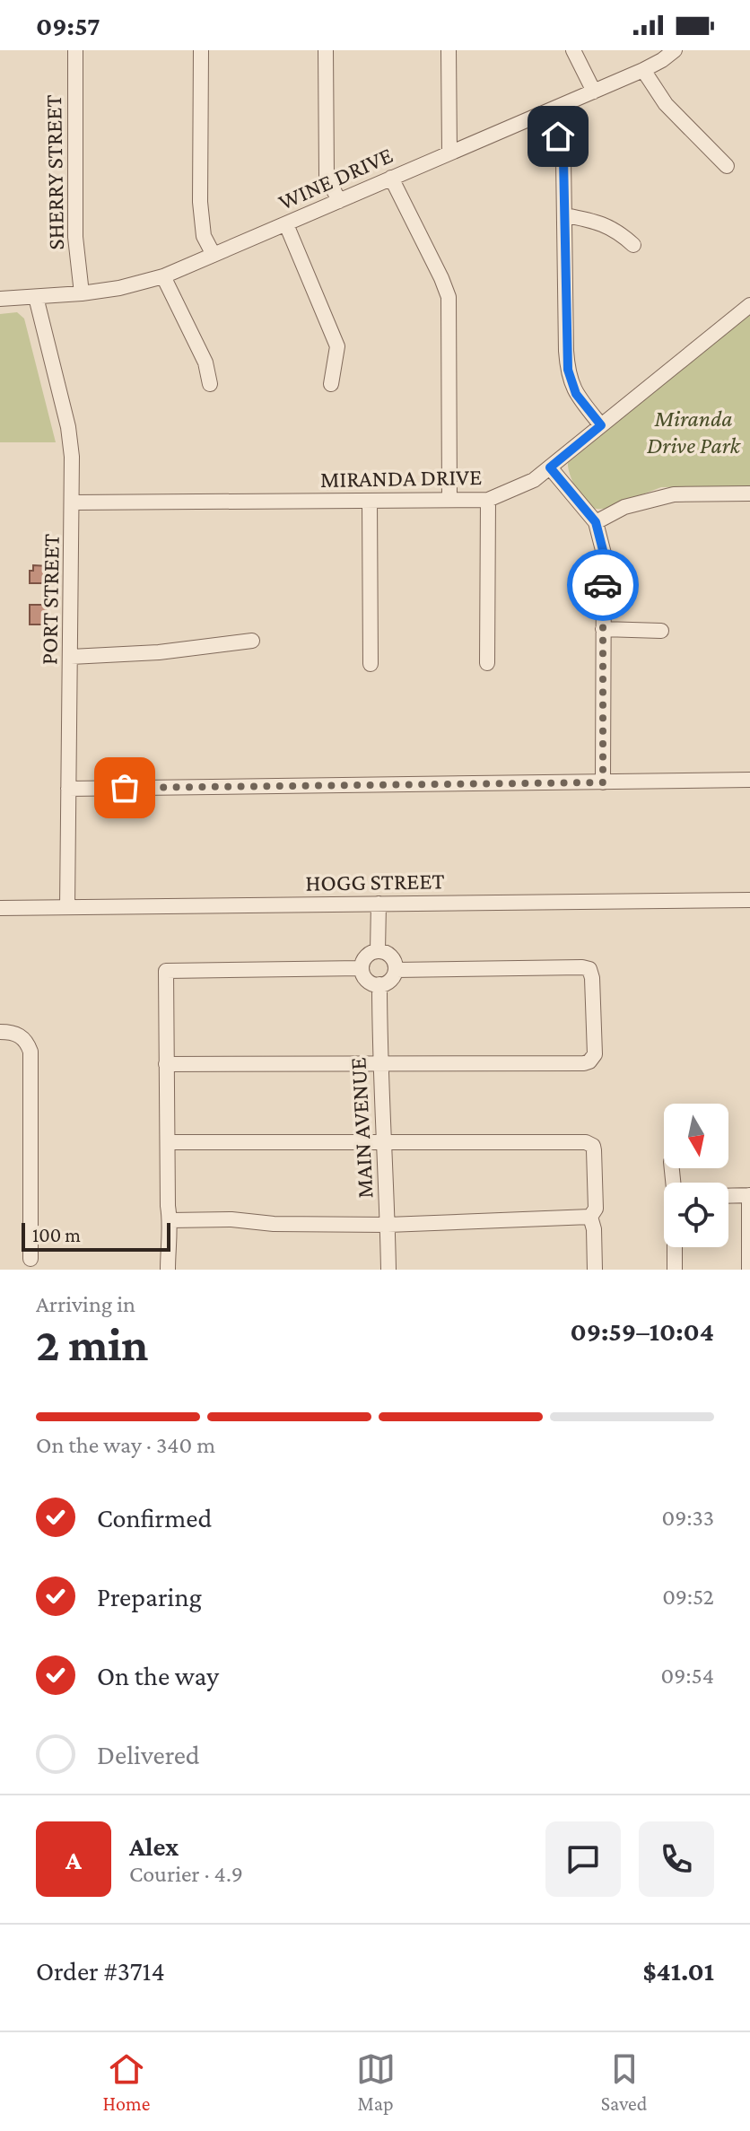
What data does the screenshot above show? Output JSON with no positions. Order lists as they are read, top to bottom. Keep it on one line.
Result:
{"streets":{"street":["SHERRY STREET","WINE DRIVE","MIRANDA DRIVE","PORT STREET","HOGG STREET","MAIN AVENUE"]},"crossings":[["SHERRY STREET","WINE DRIVE"],["WINE DRIVE","PORT STREET"],["MIRANDA DRIVE","PORT STREET"],["PORT STREET","HOGG STREET"]],"parks":["Miranda Drive Park"],"scale_bar":"100 m","north":"bottom","page":{"status":"09:57","scale":"100 m","heading":["2 min","Arriving in","09:59–10:04"],"panel":["Alex","Courier · 4.9","Order #3714","$41.01"],"bar":"On the way · 340 m","list":[["Confirmed","09:33"],["Preparing","09:52"],["On the way","09:54"],"Delivered"],"round":"A","tabs":["Home","Map","Saved"]}}
